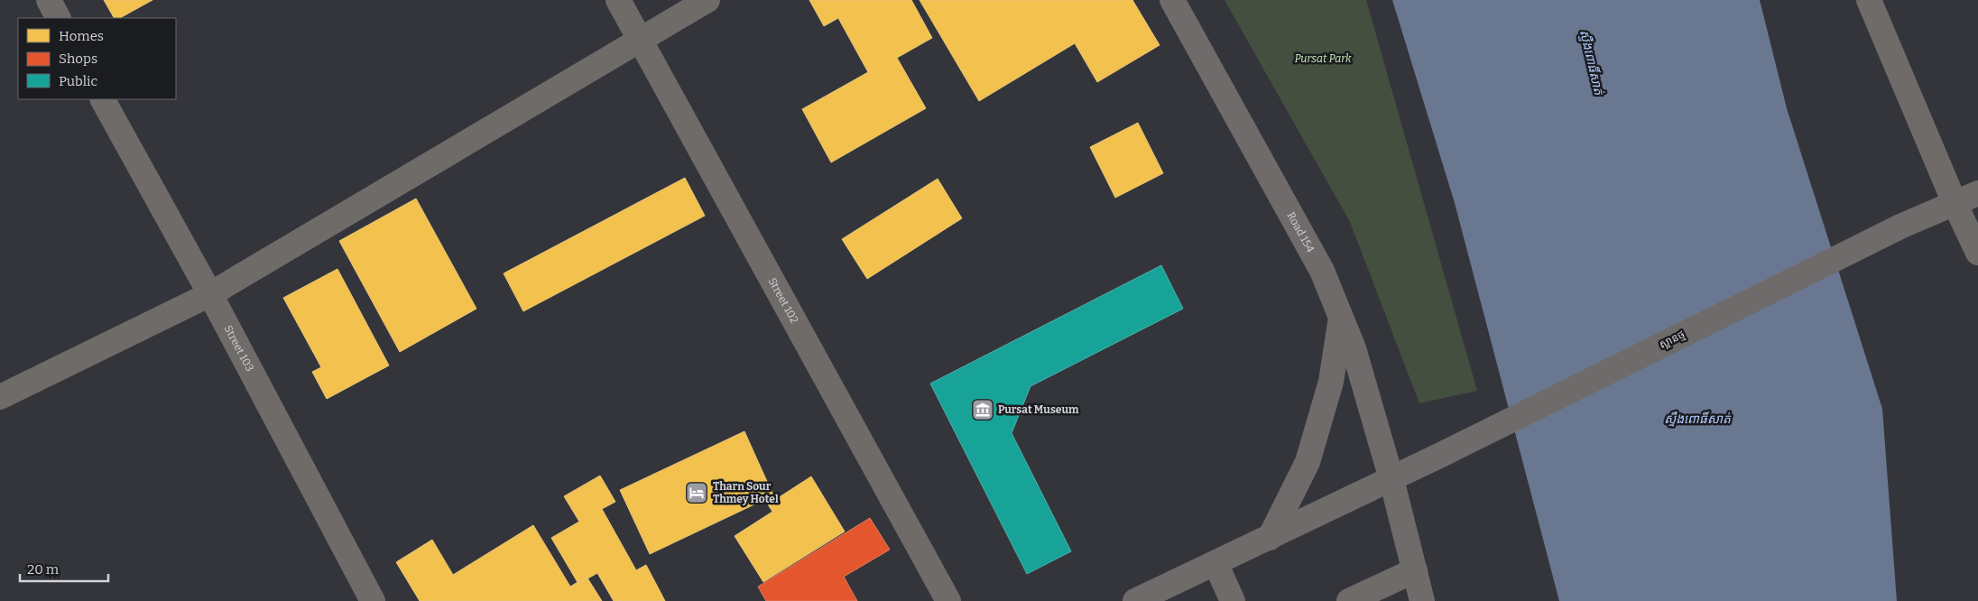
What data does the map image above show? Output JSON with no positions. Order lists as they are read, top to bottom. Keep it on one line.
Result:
{"streets":{"main road":["Road 154","ស្ពានថ្ម"],"street":["Street 102","Street 103"]},"crossings":[["Road 154","ស្ពានថ្ម"]],"water":["ស្ទឹងពោធិ៍សាត់"],"parks":["Pursat Park"],"places":{"museum":["Pursat Museum"],"hotel":["Tharn Sour Thmey Hotel"]},"legend":["Homes","Shops","Public"],"scale_bar":"20 m"}
